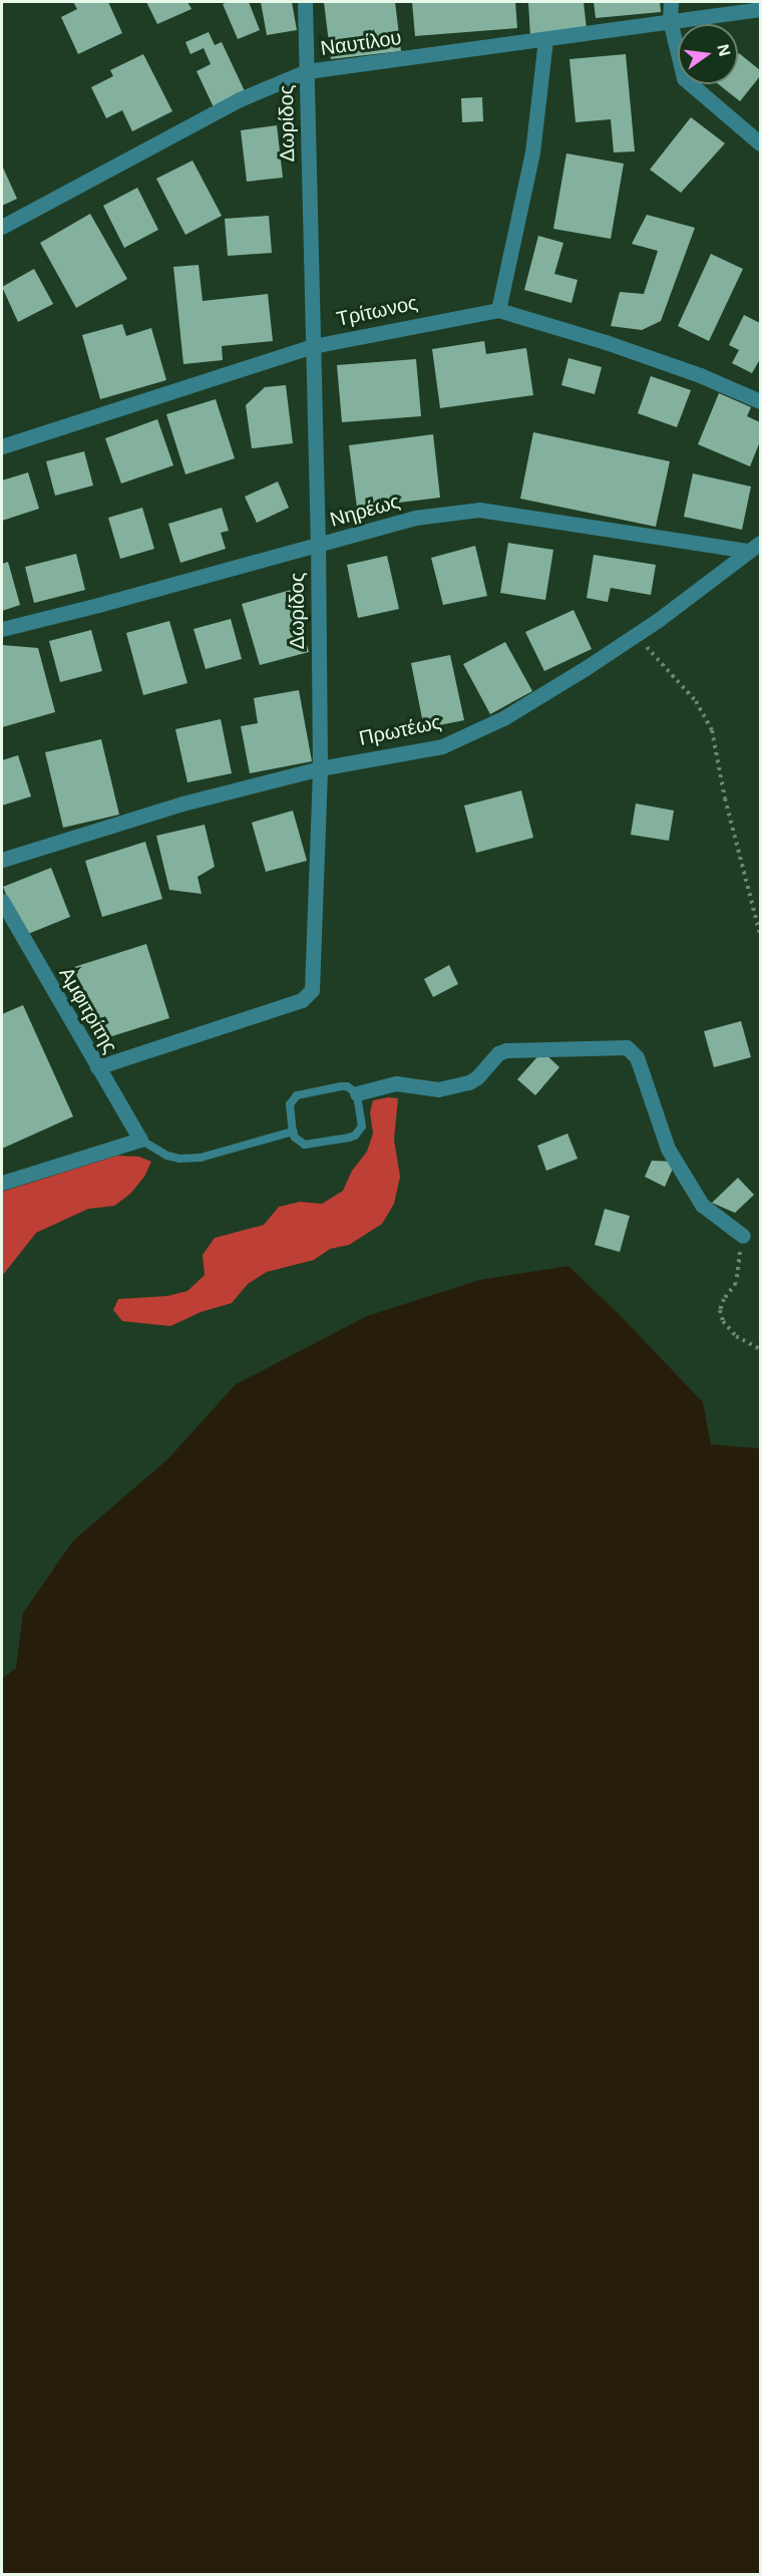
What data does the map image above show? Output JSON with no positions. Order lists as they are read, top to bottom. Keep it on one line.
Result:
{"streets":{"street":["Ναυτίλου","Δωρίδος","Τρίτωνος","Νηρέως","Πρωτέως","Αμφιτρίτης"]},"crossings":[["Ναυτίλου","Δωρίδος"],["Δωρίδος","Τρίτωνος"],["Δωρίδος","Νηρέως"],["Δωρίδος","Πρωτέως"],["Δωρίδος","Αμφιτρίτης"],["Νηρέως","Πρωτέως"]],"north":"right"}
